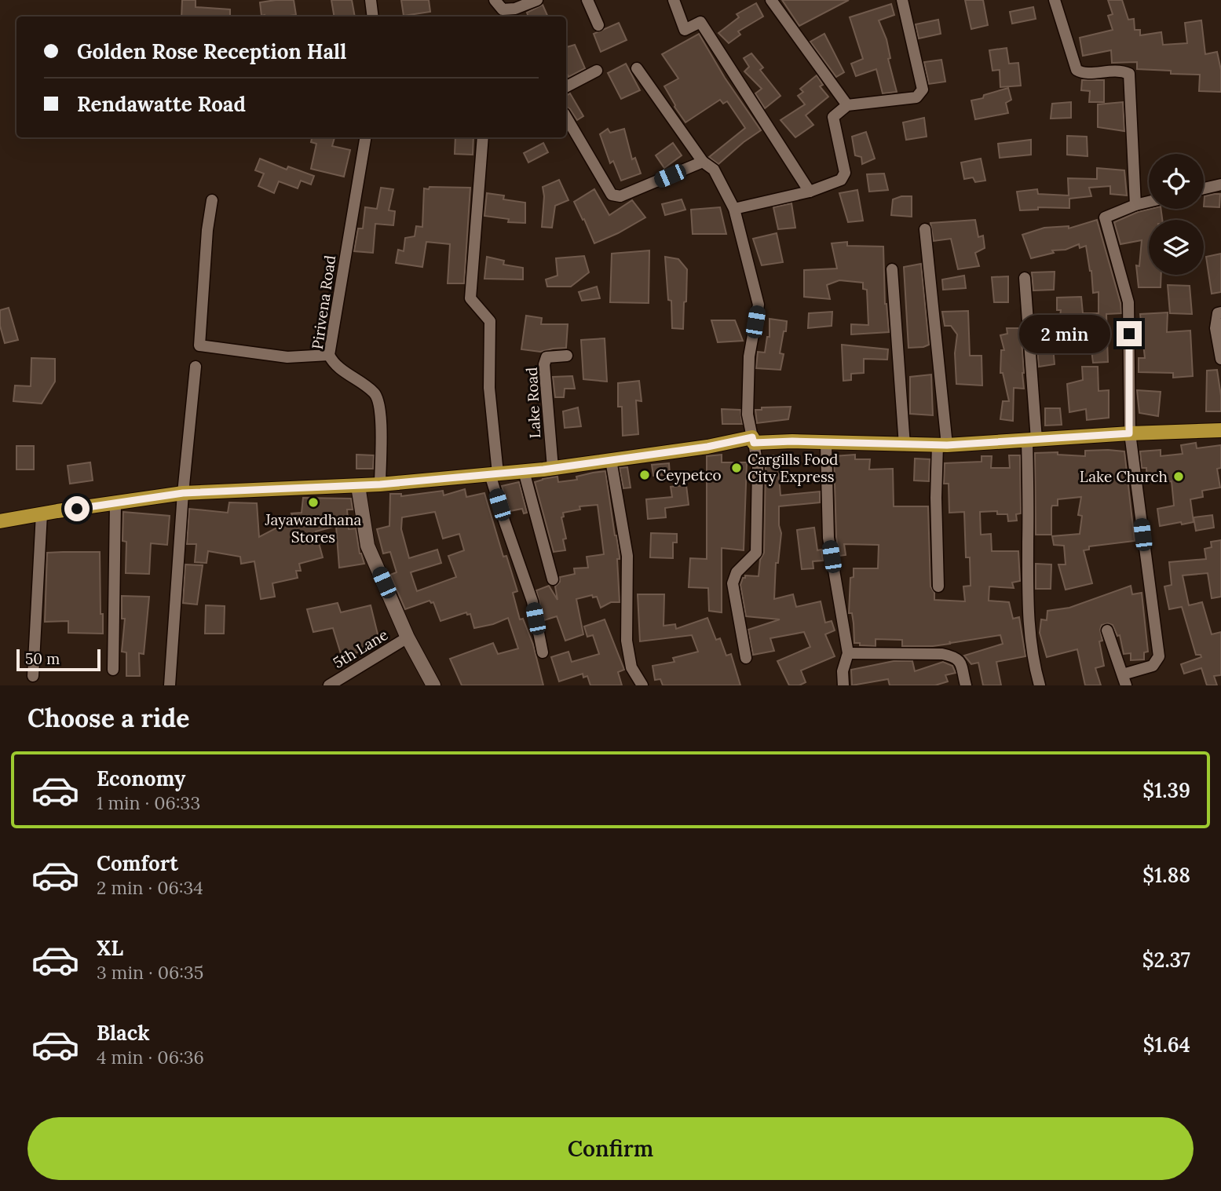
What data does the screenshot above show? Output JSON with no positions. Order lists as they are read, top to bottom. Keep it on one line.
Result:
{"streets":{"street":["Pirivena Road","Lake Road","5th Lane"]},"places":["Cargills Food City Express","Ceypetco","Lake Church","Jayawardhana Stores"],"scale_bar":"50 m","page":{"banner":["Golden Rose Reception Hall","Rendawatte Road"],"bubble":"2 min","scale":"50 m","heading":"Choose a ride","list":[{"name":"Economy","note":"1 min · 06:33","value":"$1.39"},{"name":"Comfort","note":"2 min · 06:34","value":"$1.88"},{"name":"XL","note":"3 min · 06:35","value":"$2.37"},{"name":"Black","note":"4 min · 06:36","value":"$1.64"}],"buttons":"Confirm"}}
